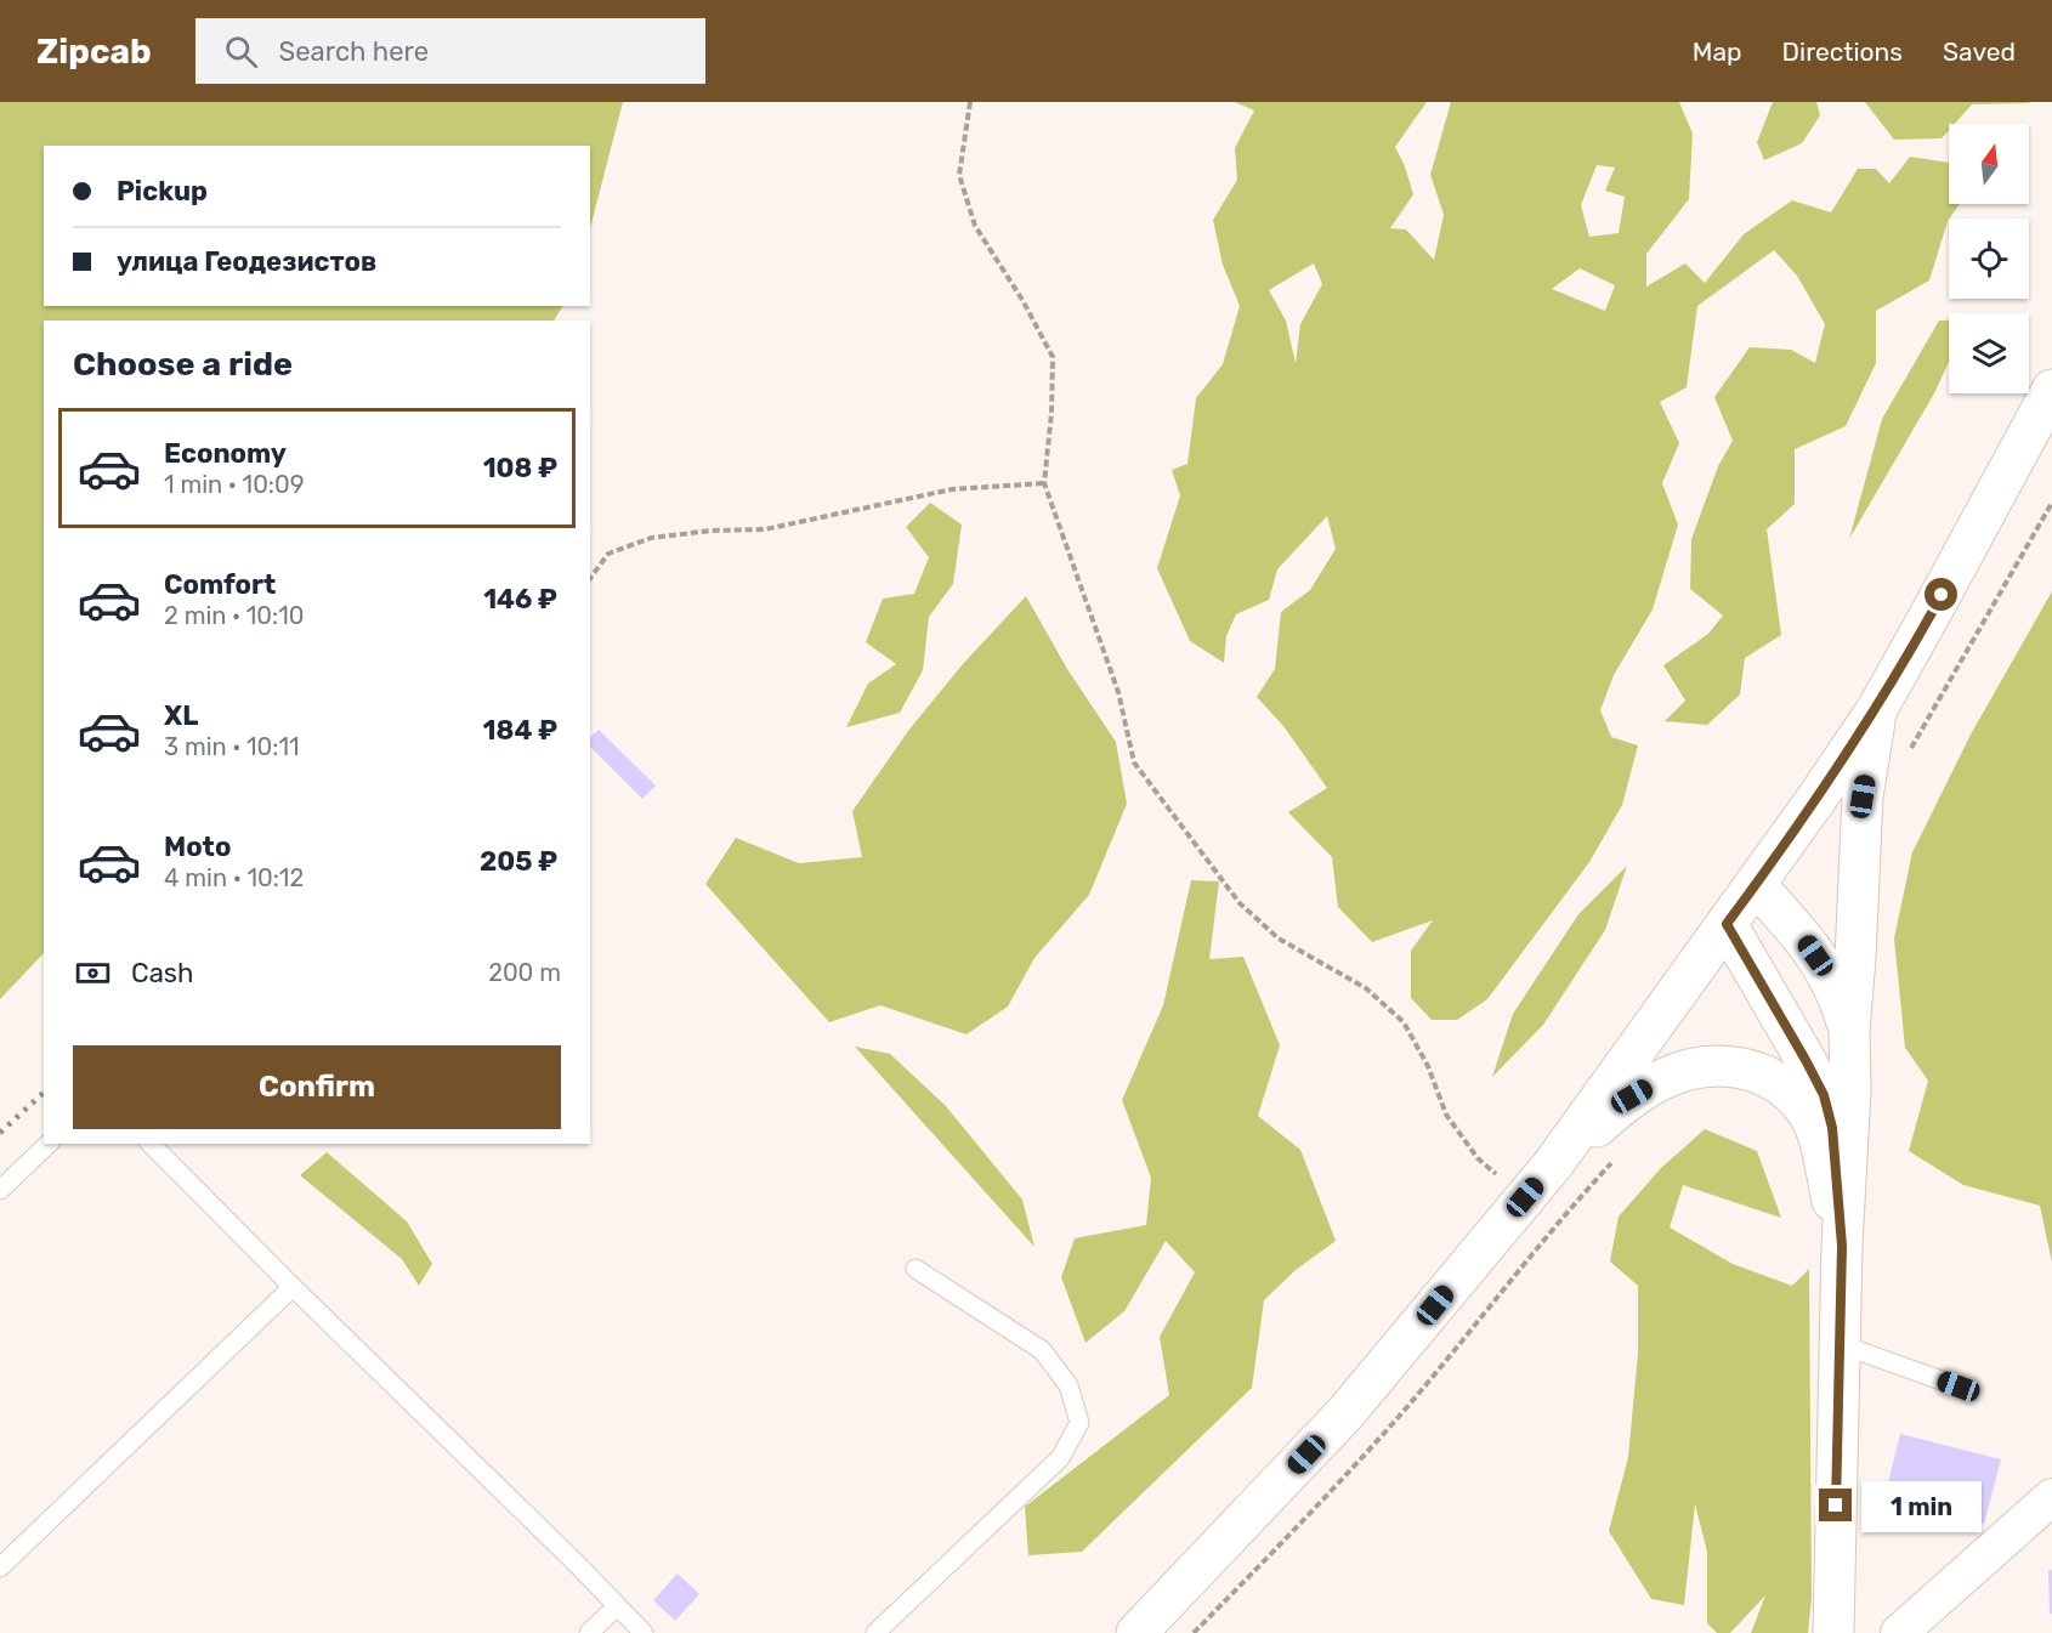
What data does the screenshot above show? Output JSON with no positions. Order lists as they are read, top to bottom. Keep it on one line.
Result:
{"north":"top","page":{"header":"Zipcab","search":"Search here","nav":["Map","Directions","Saved"],"banner":["Pickup","улица Геодезистов"],"heading":"Choose a ride","list":[{"name":"Economy","note":"1 min · 10:09","value":"108 ₽"},{"name":"Comfort","note":"2 min · 10:10","value":"146 ₽"},{"name":"XL","note":"3 min · 10:11","value":"184 ₽"},{"name":"Moto","note":"4 min · 10:12","value":"205 ₽"}],"pay":["Cash","200 m"],"buttons":"Confirm","bubble":"1 min"}}
